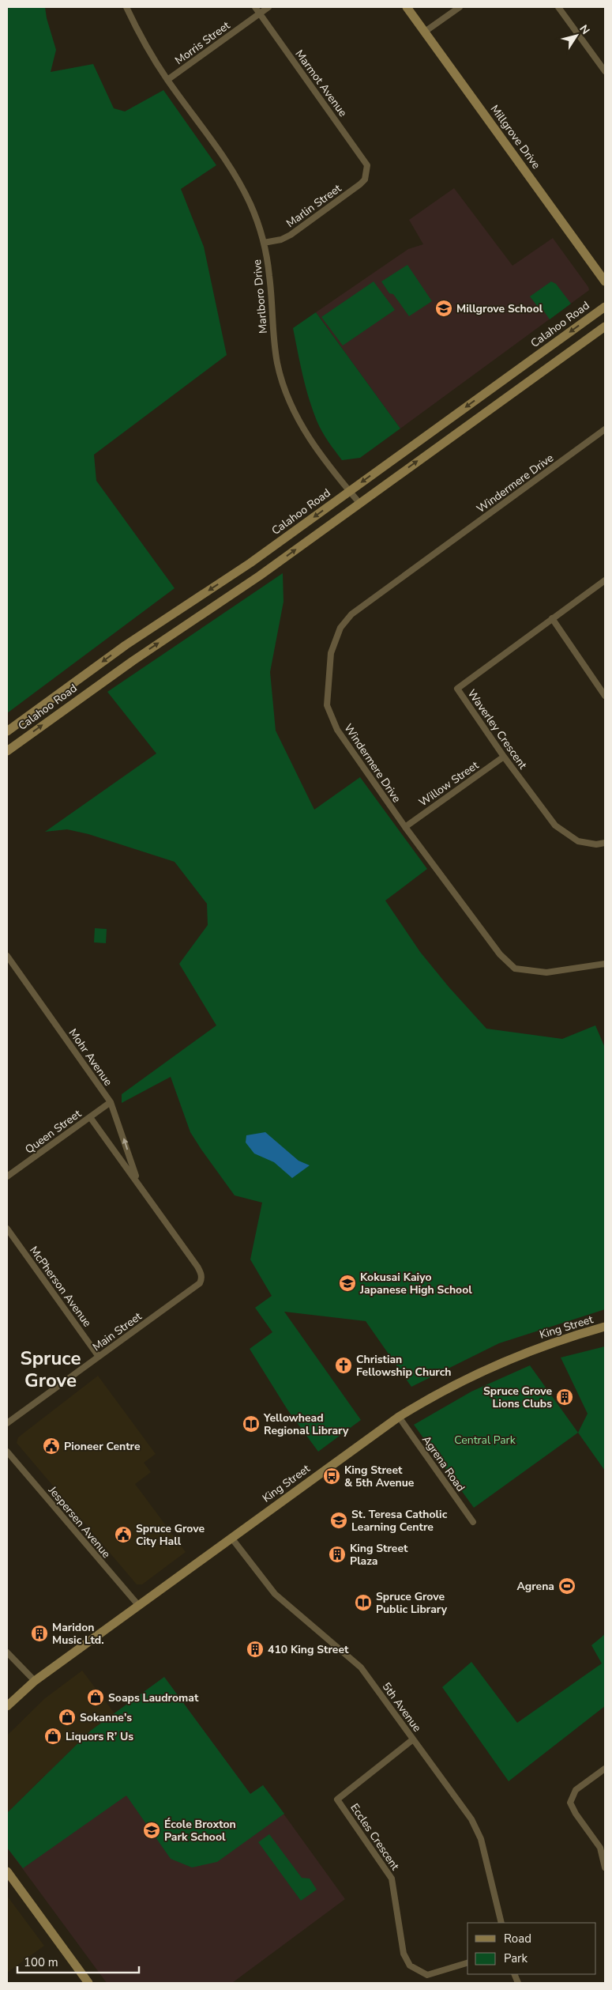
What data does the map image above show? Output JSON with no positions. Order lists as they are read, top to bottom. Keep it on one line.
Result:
{"streets":{"main road":["Millgrove Drive","Calahoo Road","King Street"],"street":["Morris Street","Marmot Avenue","Marlin Street","Marlboro Drive","Windermere Drive","Waverley Crescent","Willow Street","Mohr Avenue","Queen Street","McPherson Avenue","Main Street","Agrena Road","Jespersen Avenue","5th Avenue","Eccles Crescent"]},"crossings":[["Morris Street","Marmot Avenue"],["Morris Street","Marlboro Drive"],["Marmot Avenue","Marlin Street"],["Marlin Street","Marlboro Drive"],["Marlboro Drive","Calahoo Road"],["Windermere Drive","Willow Street"],["Waverley Crescent","Willow Street"],["Mohr Avenue","Queen Street"],["Mohr Avenue","Main Street"],["McPherson Avenue","Main Street"],["King Street","Agrena Road"],["King Street","Jespersen Avenue"],["King Street","5th Avenue"],["5th Avenue","Eccles Crescent"]],"districts":["Spruce Grove"],"parks":["Central Park"],"places":{"school or university":["Millgrove School","Kokusai Kaiyo Japanese High School","St. Teresa Catholic Learning Centre","École Broxton Park School"],"church":["Christian Fellowship Church"],"building":["Spruce Grove Lions Clubs","King Street Plaza","Maridon Music Ltd.","410 King Street"],"library":["Yellowhead Regional Library","Spruce Grove Public Library"],"public building":["Pioneer Centre","Spruce Grove City Hall"],"bus stop":["King Street & 5th Avenue"],"sports":["Agrena"],"shop":["Soaps Laudromat","Sokanne's","Liquors R’ Us"]},"legend":["Road","Park"],"scale_bar":"100 m","north":"top right"}
